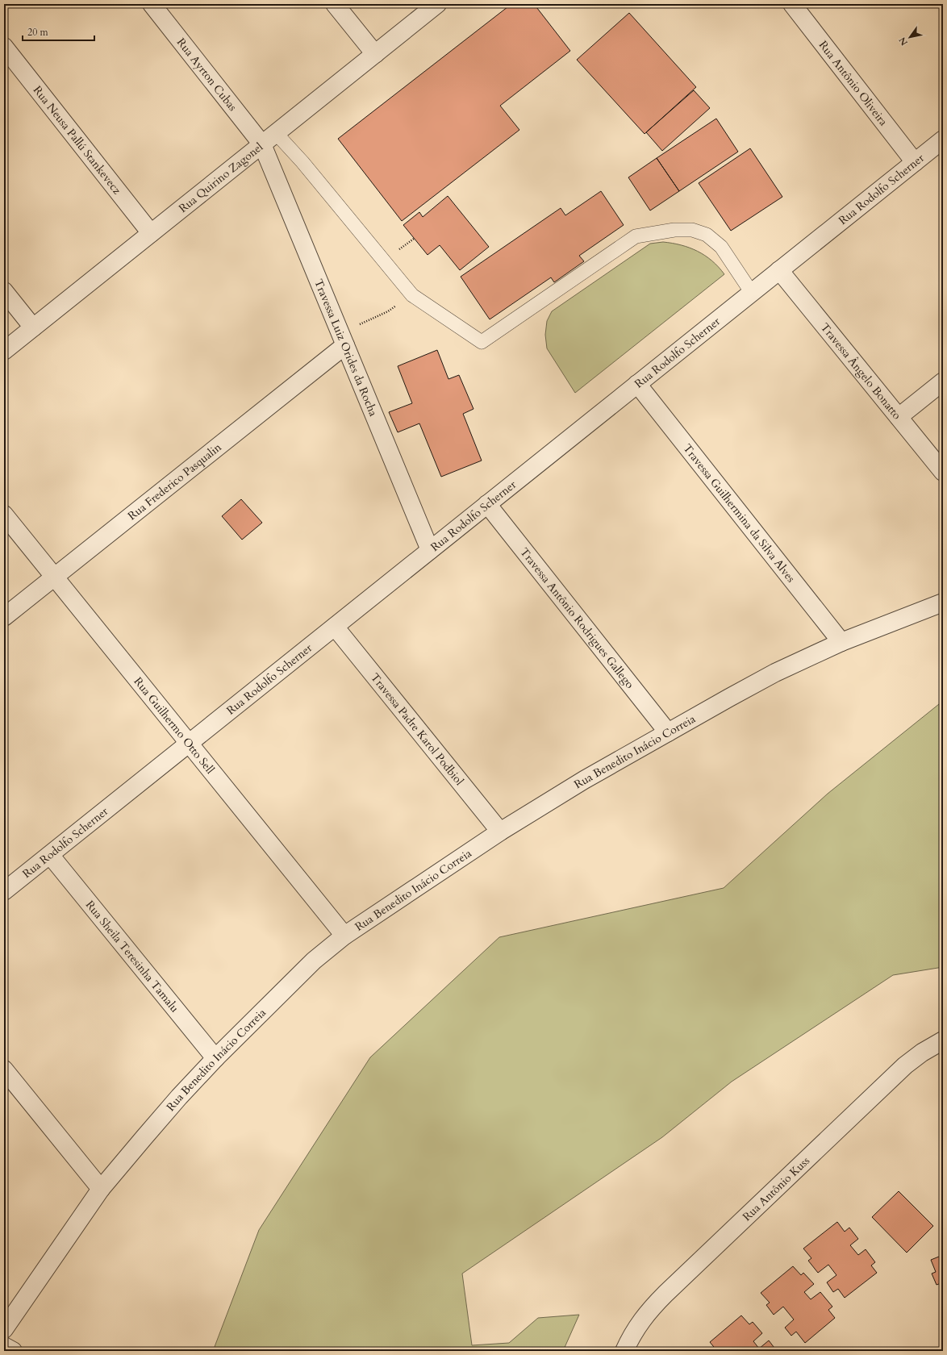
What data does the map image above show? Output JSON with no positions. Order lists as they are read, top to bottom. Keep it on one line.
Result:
{"streets":{"street":["Rua Ayrton Cubas","Rua Antônio Oliveira","Rua Neusa Pallú Stankevecz","Rua Quirino Zagonel","Rua Rodolfo Scherner","Travessa Luiz Orides da Rocha","Travessa Ângelo Bonatto","Rua Frederico Pasqualin","Travessa Guilhermina da Silva Alves","Travessa Antônio Rodrigues Gallego","Rua Guilhermo Otto Sell","Travessa Padre Karol Podbiol","Rua Benedito Inácio Correia","Rua Sheila Teresinha Tamalu","Rua Antônio Kuss"]},"crossings":[["Rua Ayrton Cubas","Rua Quirino Zagonel"],["Rua Ayrton Cubas","Travessa Luiz Orides da Rocha"],["Rua Antônio Oliveira","Rua Rodolfo Scherner"],["Rua Neusa Pallú Stankevecz","Rua Quirino Zagonel"],["Rua Quirino Zagonel","Travessa Luiz Orides da Rocha"],["Rua Rodolfo Scherner","Travessa Luiz Orides da Rocha"],["Rua Rodolfo Scherner","Travessa Ângelo Bonatto"],["Rua Rodolfo Scherner","Travessa Guilhermina da Silva Alves"],["Rua Rodolfo Scherner","Travessa Antônio Rodrigues Gallego"],["Rua Rodolfo Scherner","Rua Guilhermo Otto Sell"],["Rua Rodolfo Scherner","Travessa Padre Karol Podbiol"],["Rua Rodolfo Scherner","Rua Sheila Teresinha Tamalu"],["Travessa Luiz Orides da Rocha","Rua Frederico Pasqualin"],["Rua Frederico Pasqualin","Rua Guilhermo Otto Sell"],["Travessa Guilhermina da Silva Alves","Rua Benedito Inácio Correia"],["Travessa Antônio Rodrigues Gallego","Rua Benedito Inácio Correia"],["Rua Guilhermo Otto Sell","Rua Benedito Inácio Correia"],["Travessa Padre Karol Podbiol","Rua Benedito Inácio Correia"],["Rua Benedito Inácio Correia","Rua Sheila Teresinha Tamalu"]],"scale_bar":"20 m","north":"bottom left"}
